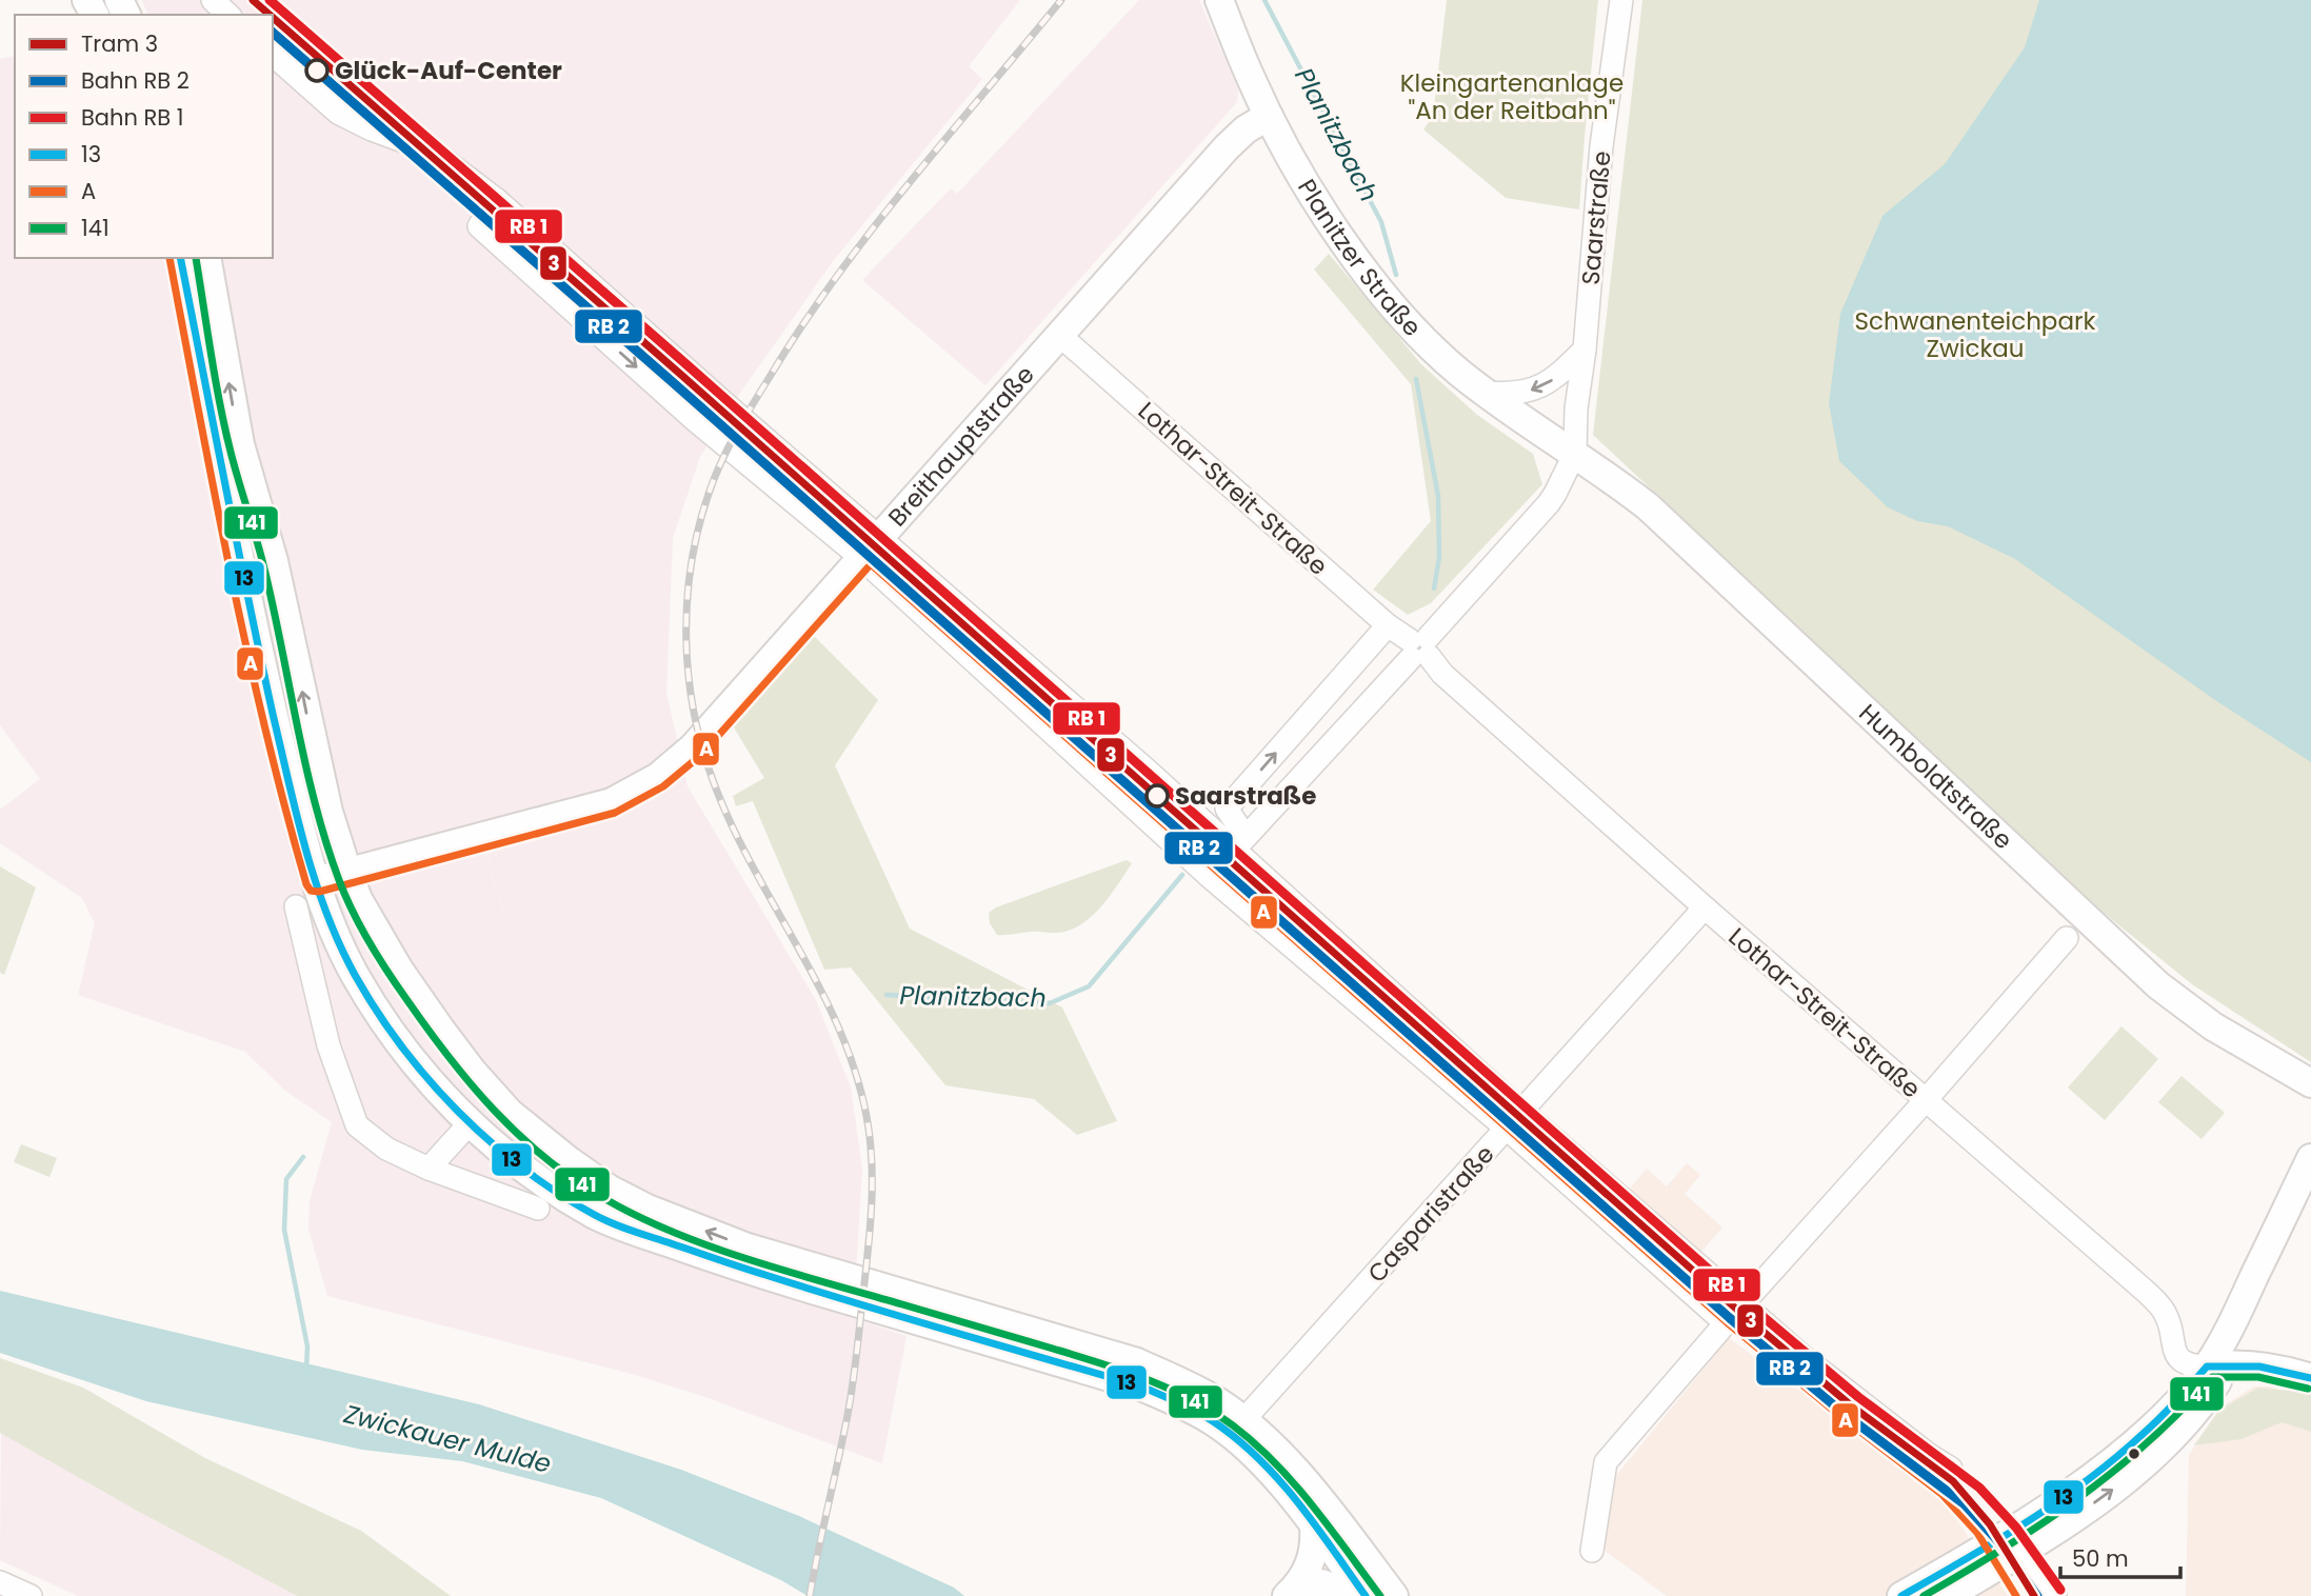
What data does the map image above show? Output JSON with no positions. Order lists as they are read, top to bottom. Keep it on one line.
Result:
{"streets":{"main road":["Planitzer Straße","Breithauptstraße","Humboldtstraße"],"street":["Saarstraße","Lothar-Streit-Straße","Casparistraße"]},"crossings":[["Saarstraße","Planitzer Straße"],["Saarstraße","Lothar-Streit-Straße"],["Saarstraße","Humboldtstraße"],["Planitzer Straße","Breithauptstraße"],["Planitzer Straße","Humboldtstraße"],["Breithauptstraße","Lothar-Streit-Straße"],["Lothar-Streit-Straße","Casparistraße"]],"water":["Planitzbach","Zwickauer Mulde"],"parks":["Kleingartenanlage \"An der Reitbahn\"","Schwanenteichpark Zwickau"],"places":["Glück-Auf-Center","Saarstraße"],"lines":["tram line 3","transit line 13","transit line A","transit line 141"],"legend":["Tram 3","Bahn RB 2","Bahn RB 1","13","A","141"],"scale_bar":"50 m"}
